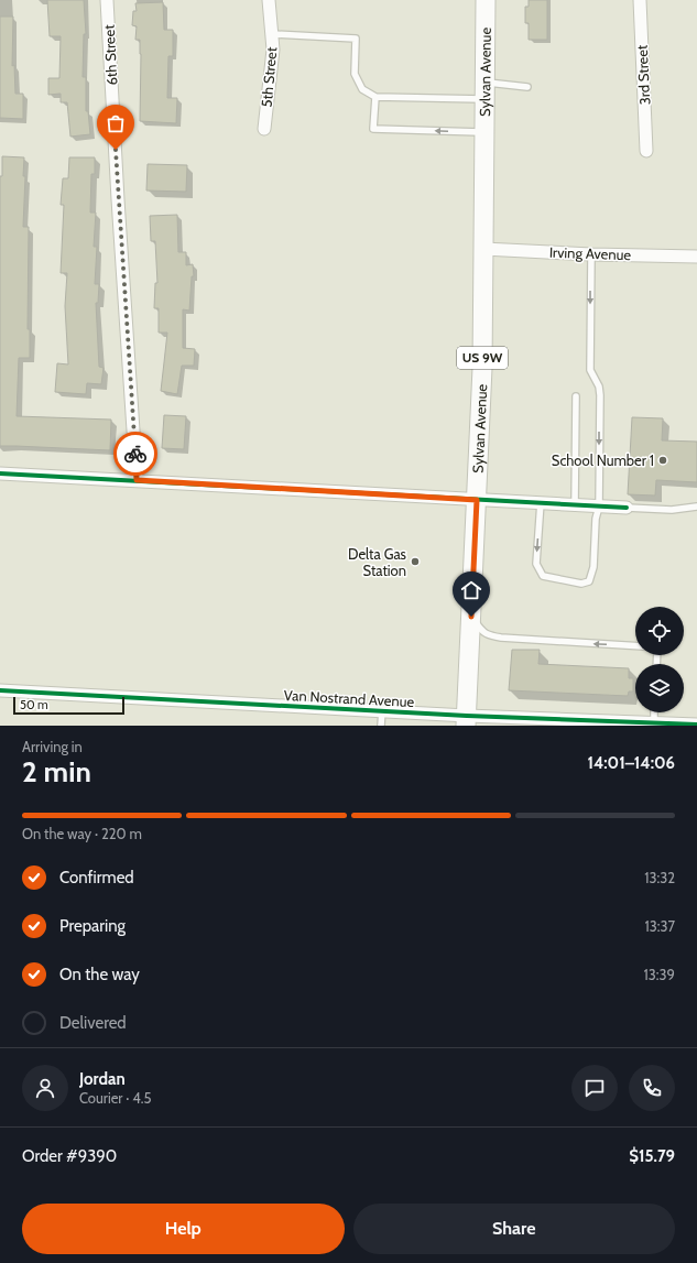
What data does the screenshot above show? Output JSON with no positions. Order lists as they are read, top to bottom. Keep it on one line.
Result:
{"streets":{"main road":["Sylvan Avenue","US 9W"],"street":["6th Street","3rd Street","5th Street","Irving Avenue","Van Nostrand Avenue"]},"crossings":[["Sylvan Avenue","Irving Avenue"],["Sylvan Avenue","Van Nostrand Avenue"]],"places":["School Number 1","Delta Gas Station"],"scale_bar":"50 m","page":{"scale":"50 m","heading":["2 min","Arriving in","14:01–14:06"],"panel":["Jordan","Courier · 4.5","Order #9390","$15.79"],"bar":"On the way · 220 m","list":[["Confirmed","13:32"],["Preparing","13:37"],["On the way","13:39"],"Delivered"],"buttons":["Help","Share"]}}
